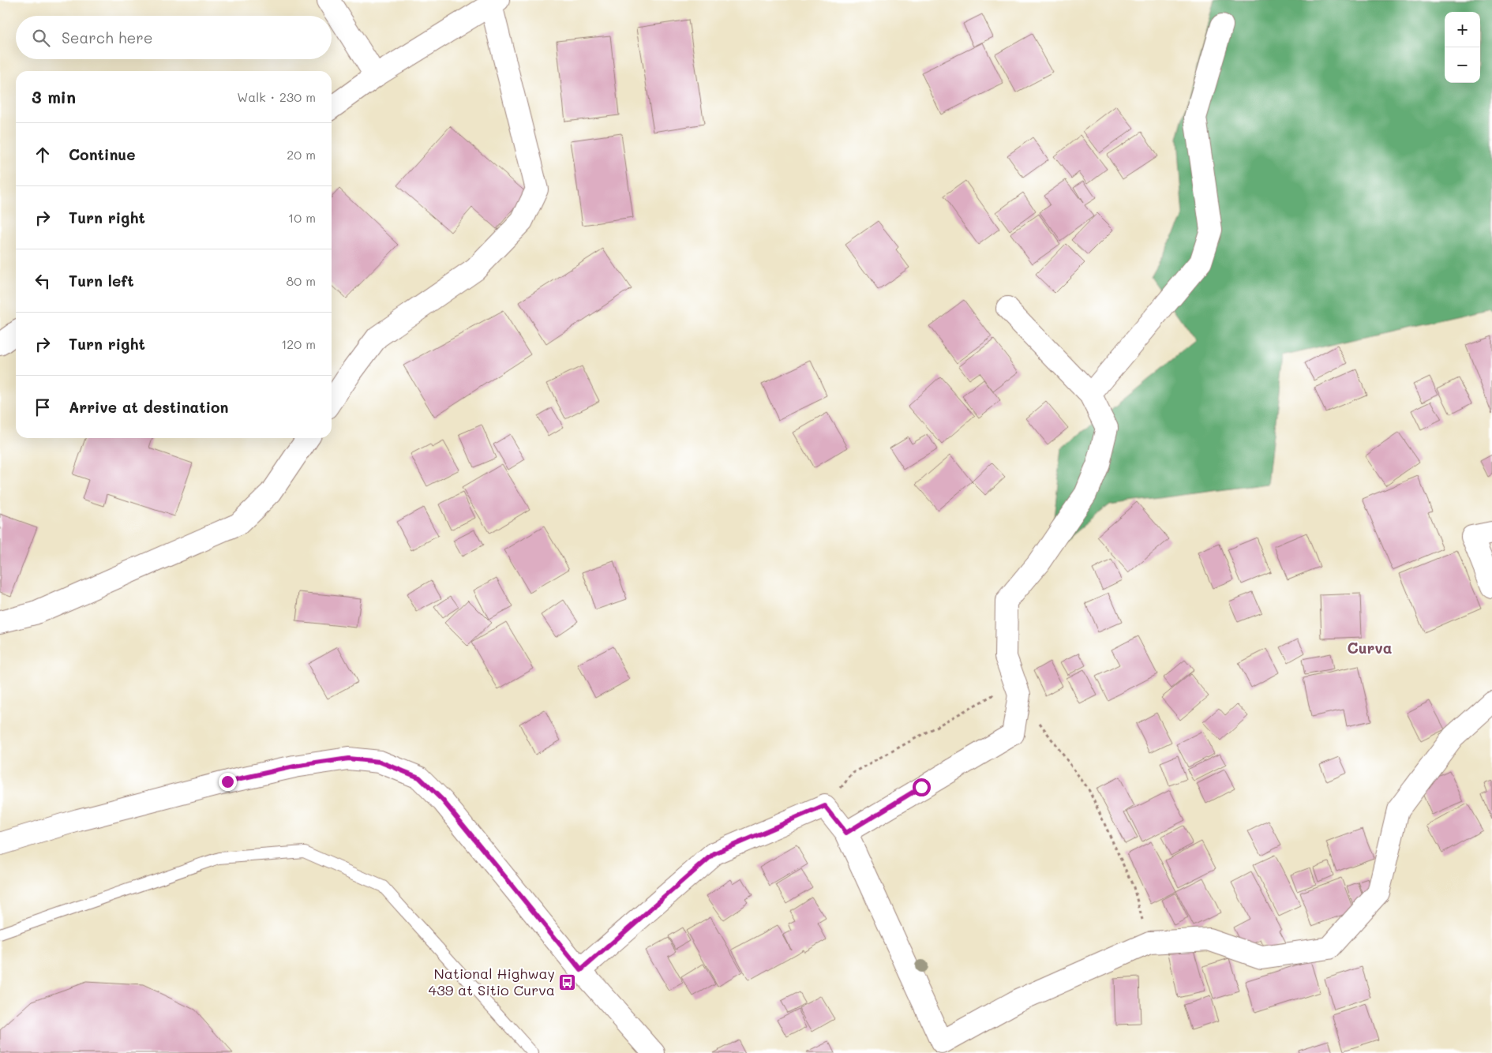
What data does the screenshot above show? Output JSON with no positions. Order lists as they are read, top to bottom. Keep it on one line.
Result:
{"districts":["Curva"],"places":{"bus stop":["National Highway 439 at Sitio Curva"]},"page":{"map_buttons":["+","−"],"search":"Search here","heading":["3 min","Walk · 230 m"],"list":[["Continue","20 m"],["Turn right","10 m"],["Turn left","80 m"],["Turn right","120 m"],"Arrive at destination"]}}
